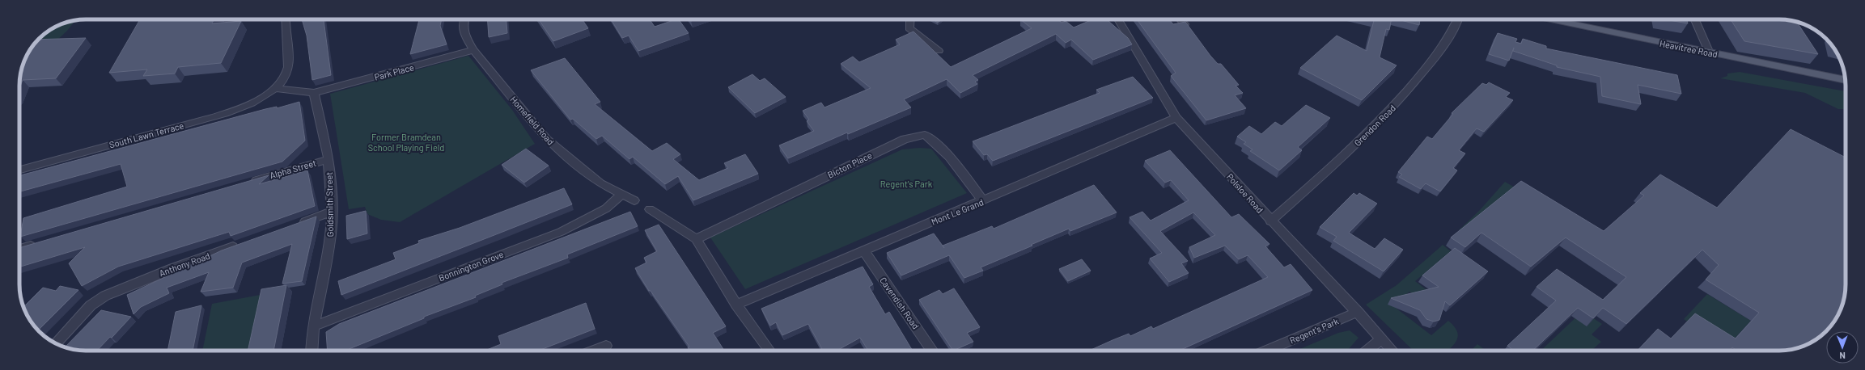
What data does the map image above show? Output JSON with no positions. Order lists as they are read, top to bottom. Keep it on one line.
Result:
{"streets":{"main road":["Heavitree Road"],"street":["Park Place","Homefield Road","Grendon Road","South Lawn Terrace","Bicton Place","Alpha Street","Polsloe Road","Goldsmith Street","Mont Le Grand","Anthony Road","Bonnington Grove","Cavendish Road","Regent's Park"]},"crossings":[["Park Place","Homefield Road"],["Park Place","Goldsmith Street"],["Homefield Road","Bonnington Grove"],["Grendon Road","Polsloe Road"],["Bicton Place","Mont Le Grand"],["Alpha Street","Goldsmith Street"],["Polsloe Road","Mont Le Grand"],["Polsloe Road","Regent's Park"],["Goldsmith Street","Bonnington Grove"],["Mont Le Grand","Cavendish Road"]],"parks":["Former Bramdean School Playing Field","Regent's Park"],"north":"bottom"}
